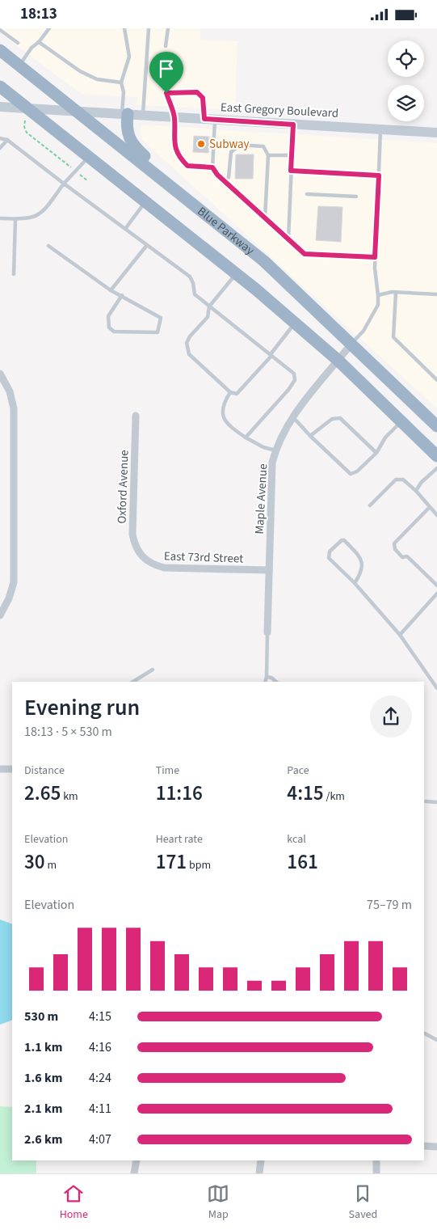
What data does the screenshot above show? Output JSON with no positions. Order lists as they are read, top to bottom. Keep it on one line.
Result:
{"streets":{"highway":["Blue Parkway"],"main road":["East Gregory Boulevard"],"street":["Oxford Avenue","Maple Avenue","East 73rd Street"]},"crossings":[["East Gregory Boulevard","Blue Parkway"],["Blue Parkway","Maple Avenue"],["Oxford Avenue","East 73rd Street"],["Maple Avenue","East 73rd Street"]],"places":["Subway"],"page":{"status":"18:13","heading":["Evening run","18:13 · 5 × 530 m"],"stats":[["Distance","2.65 km"],["Time","11:16"],["Pace","4:15 /km"],["Elevation","30 m"],["Heart rate","171 bpm"],["kcal","161"]],"chart":["Elevation","75–79 m"],"list":[{"name":"530 m","note":"4:15"},{"name":"1.1 km","note":"4:16"},{"name":"1.6 km","note":"4:24"},{"name":"2.1 km","note":"4:11"},{"name":"2.6 km","note":"4:07"}],"tabs":["Home","Map","Saved"]}}
